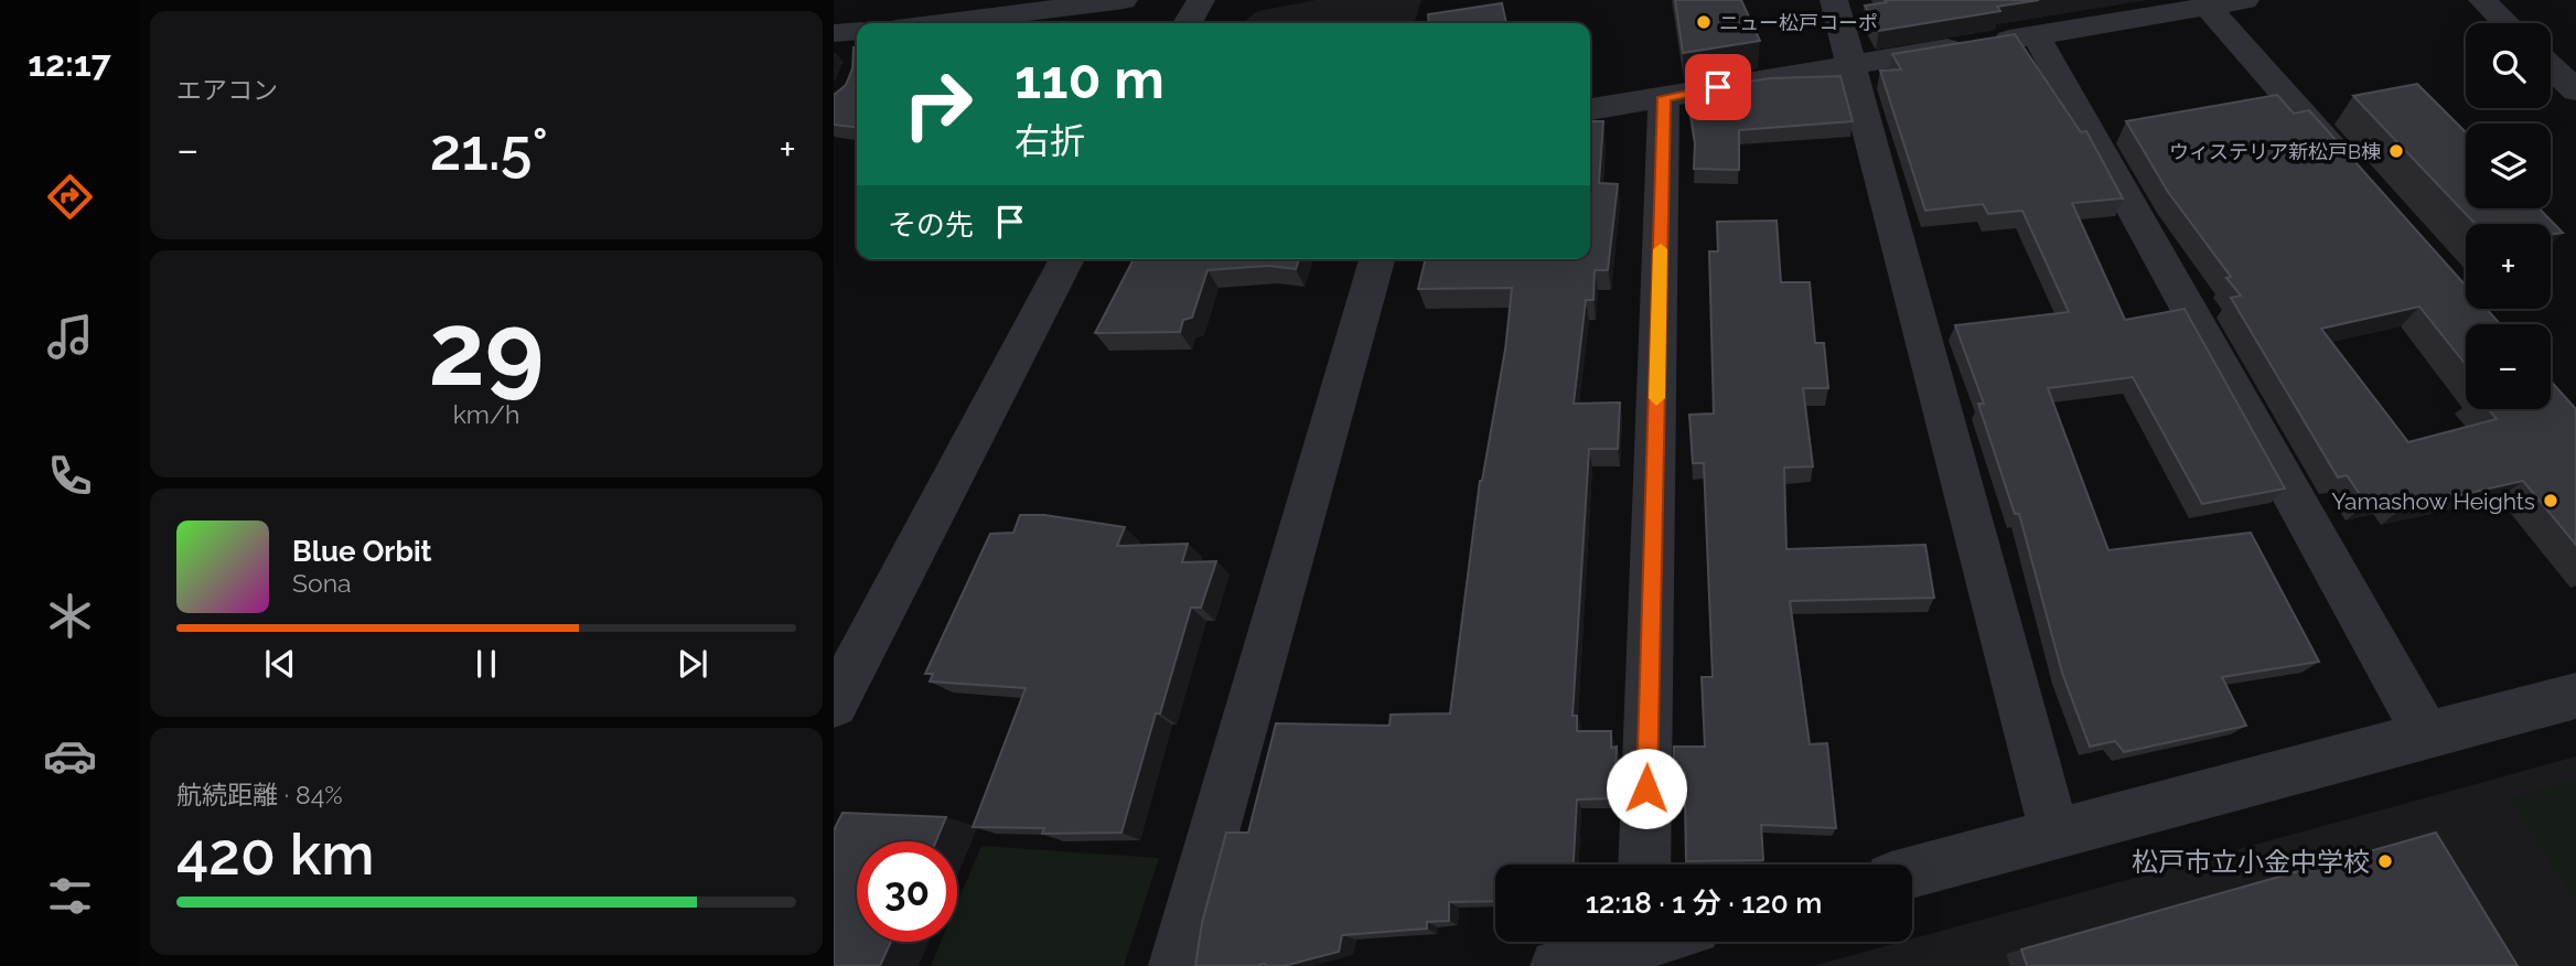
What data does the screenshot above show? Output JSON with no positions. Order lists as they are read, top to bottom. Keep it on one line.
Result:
{"places":["ニュー松戸コーポ","ウィステリア新松戸B棟","Yamashow Heights","松戸市立小金中学校"],"page":{"tabs":"12:17","tile":["エアコン",["29","km/h"],["航続距離 · 84%","420 km"]],"map_buttons":["+","−"],"turn":["110 m","右折"],"heat":["−","21.5°","+"],"then":"その先","song":["Blue Orbit","Sona"],"limit":"30","trip":"12:18 · 1 分 · 120 m"}}
